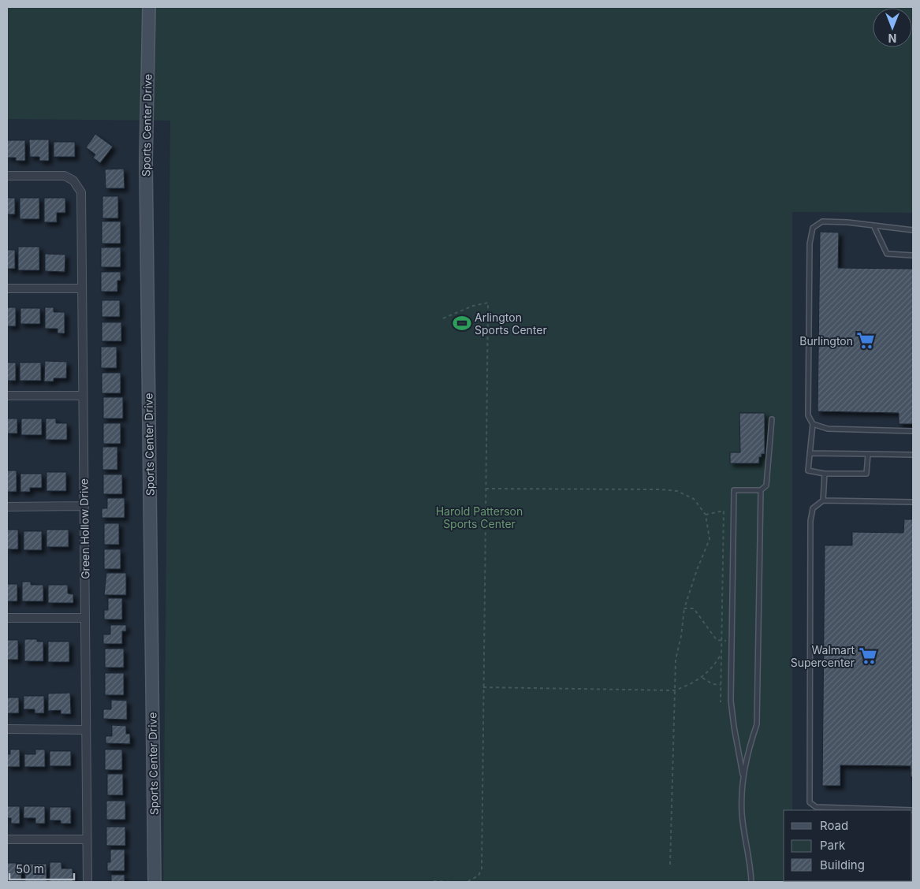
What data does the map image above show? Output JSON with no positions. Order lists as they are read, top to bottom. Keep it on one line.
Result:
{"streets":{"street":["Sports Center Drive","Green Hollow Drive"]},"parks":["Harold Patterson Sports Center"],"places":{"sports":["Arlington Sports Center"],"supermarket":["Burlington","Walmart Supercenter"]},"legend":["Road","Park","Building"],"scale_bar":"50 m","north":"bottom"}
